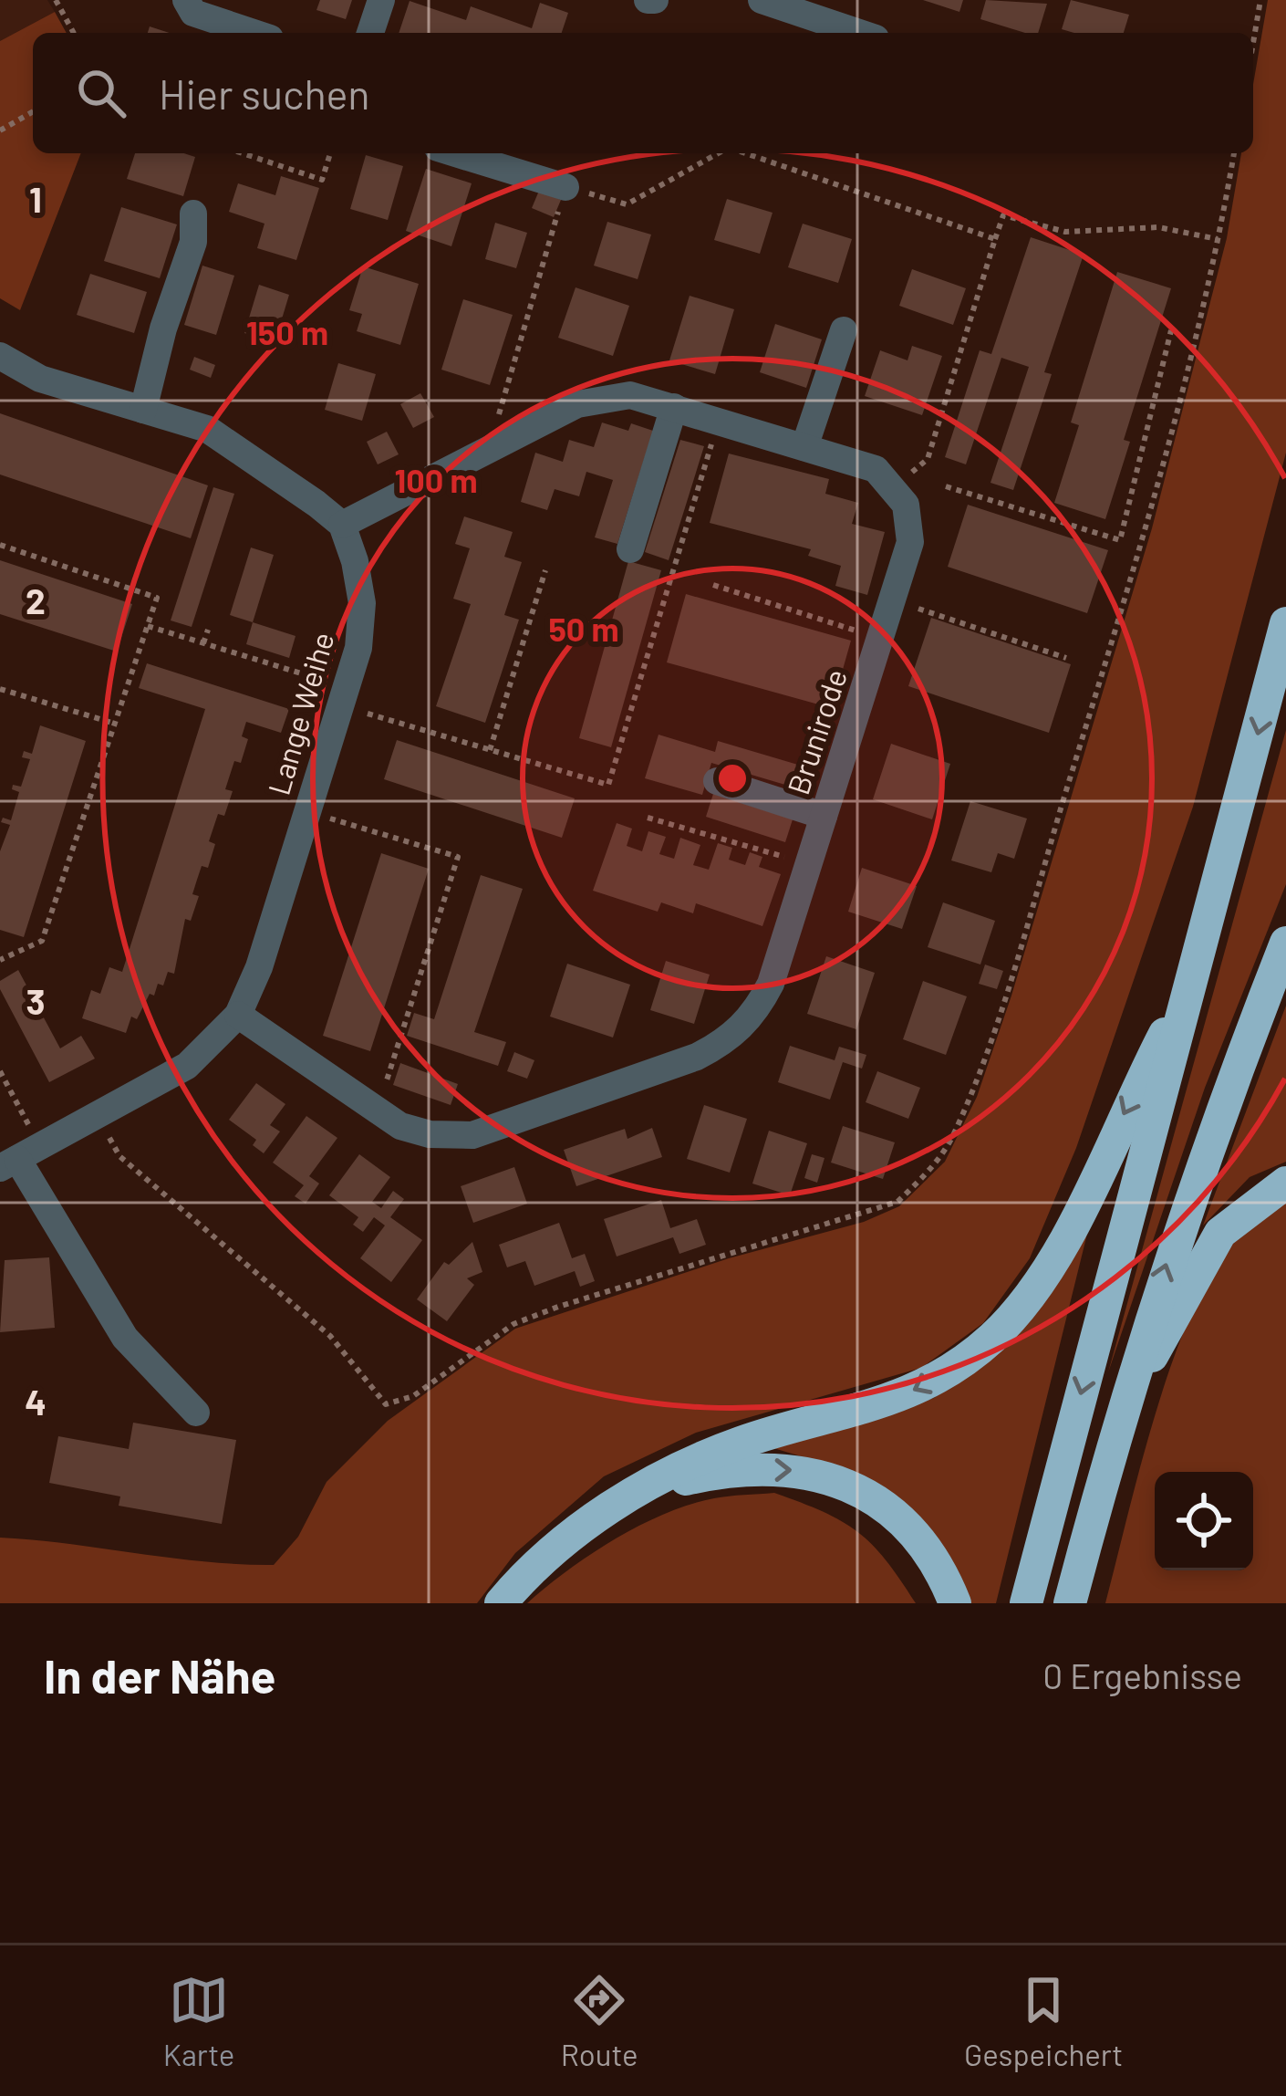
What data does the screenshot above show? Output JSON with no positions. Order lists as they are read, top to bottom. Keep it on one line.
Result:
{"streets":{"street":["Lange Weihe","Brunirode"]},"crossings":[["Lange Weihe","Brunirode"]],"page":{"search":"Hier suchen","heading":["In der Nähe","0 Ergebnisse"],"nav":["Karte","Route","Gespeichert"]},"grid":{"rows":["1","2","3","4"]},"rings":["150 m","100 m","50 m"]}
